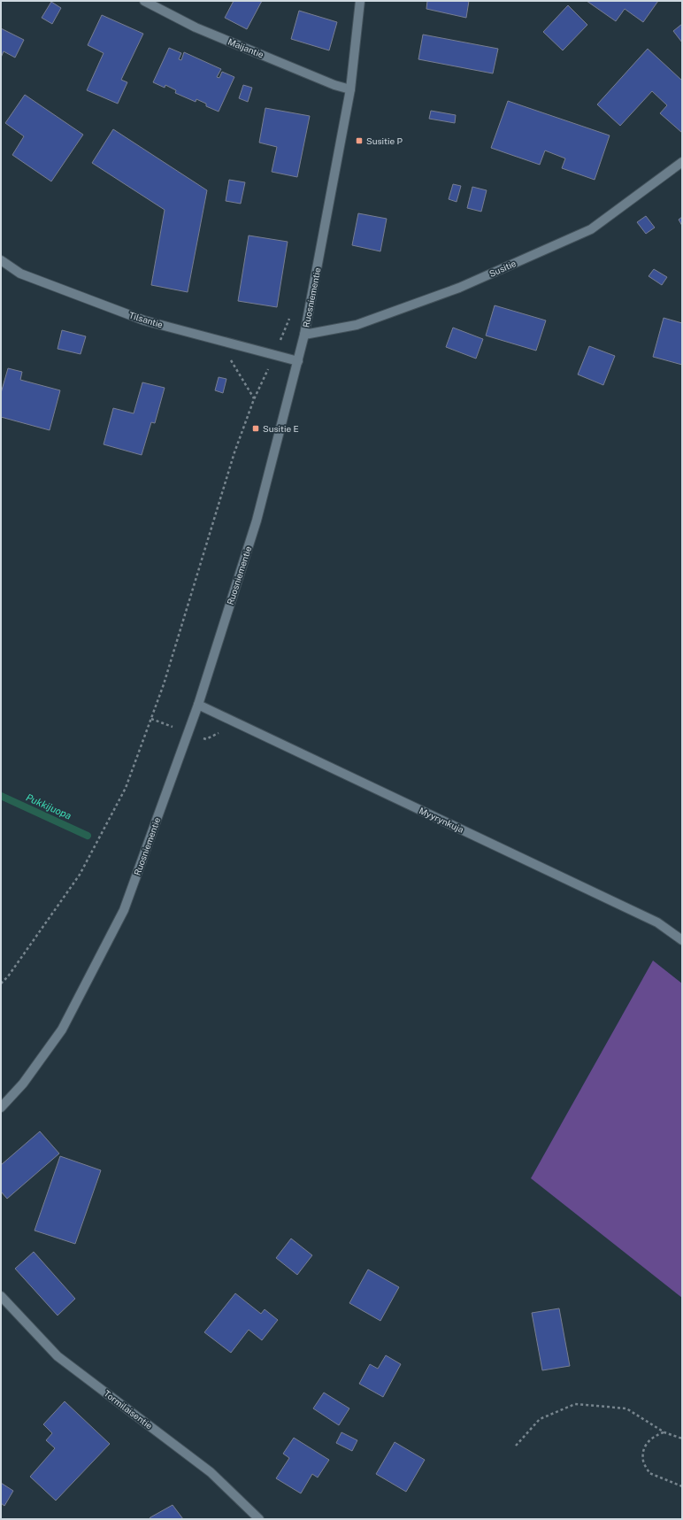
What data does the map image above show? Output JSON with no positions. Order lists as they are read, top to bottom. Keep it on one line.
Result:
{"streets":{"street":["Maijantie","Susitie","Ruosniementie","Tilsantie","Myyrynkuja","Tormilaisentie"]},"crossings":[["Maijantie","Ruosniementie"],["Susitie","Ruosniementie"],["Ruosniementie","Tilsantie"],["Ruosniementie","Myyrynkuja"]],"water":["Pukkijuopa"],"places":{"transit":["Susitie P","Susitie E"]}}
